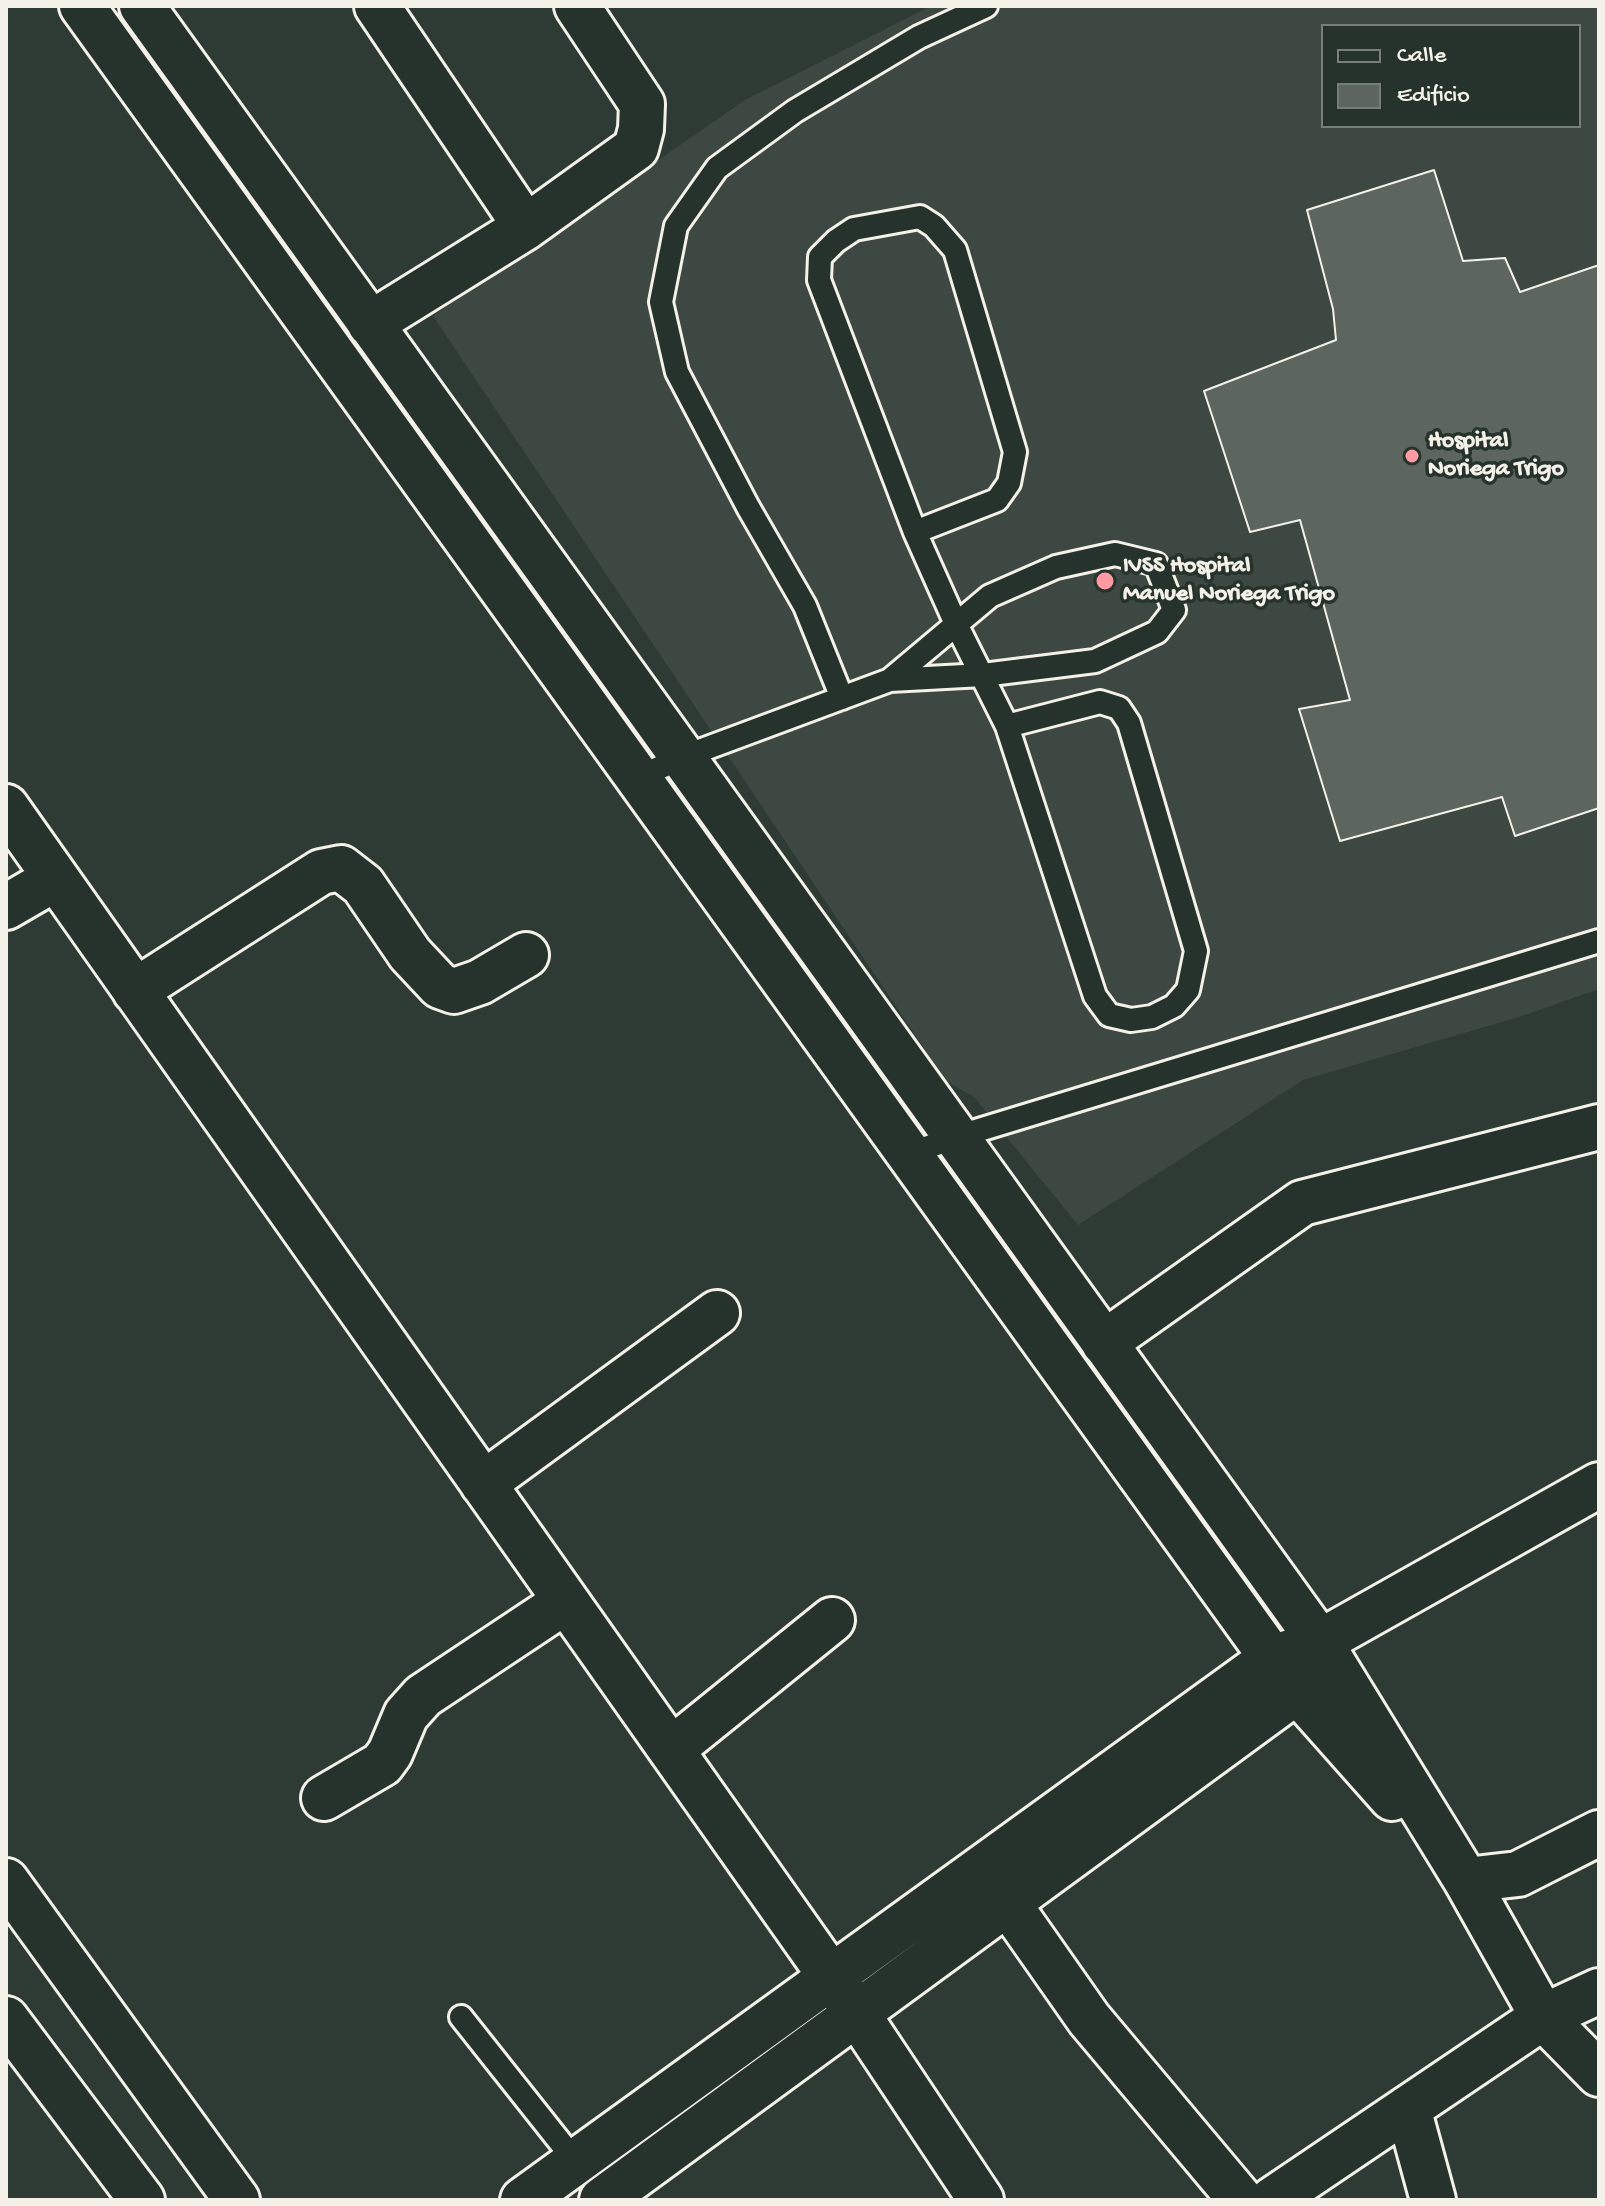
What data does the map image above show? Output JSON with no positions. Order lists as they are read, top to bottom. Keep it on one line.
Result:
{"places":["Hospital Noriega Trigo","IVSS Hospital Manuel Noriega Trigo"],"legend":["Calle","Edificio"]}
